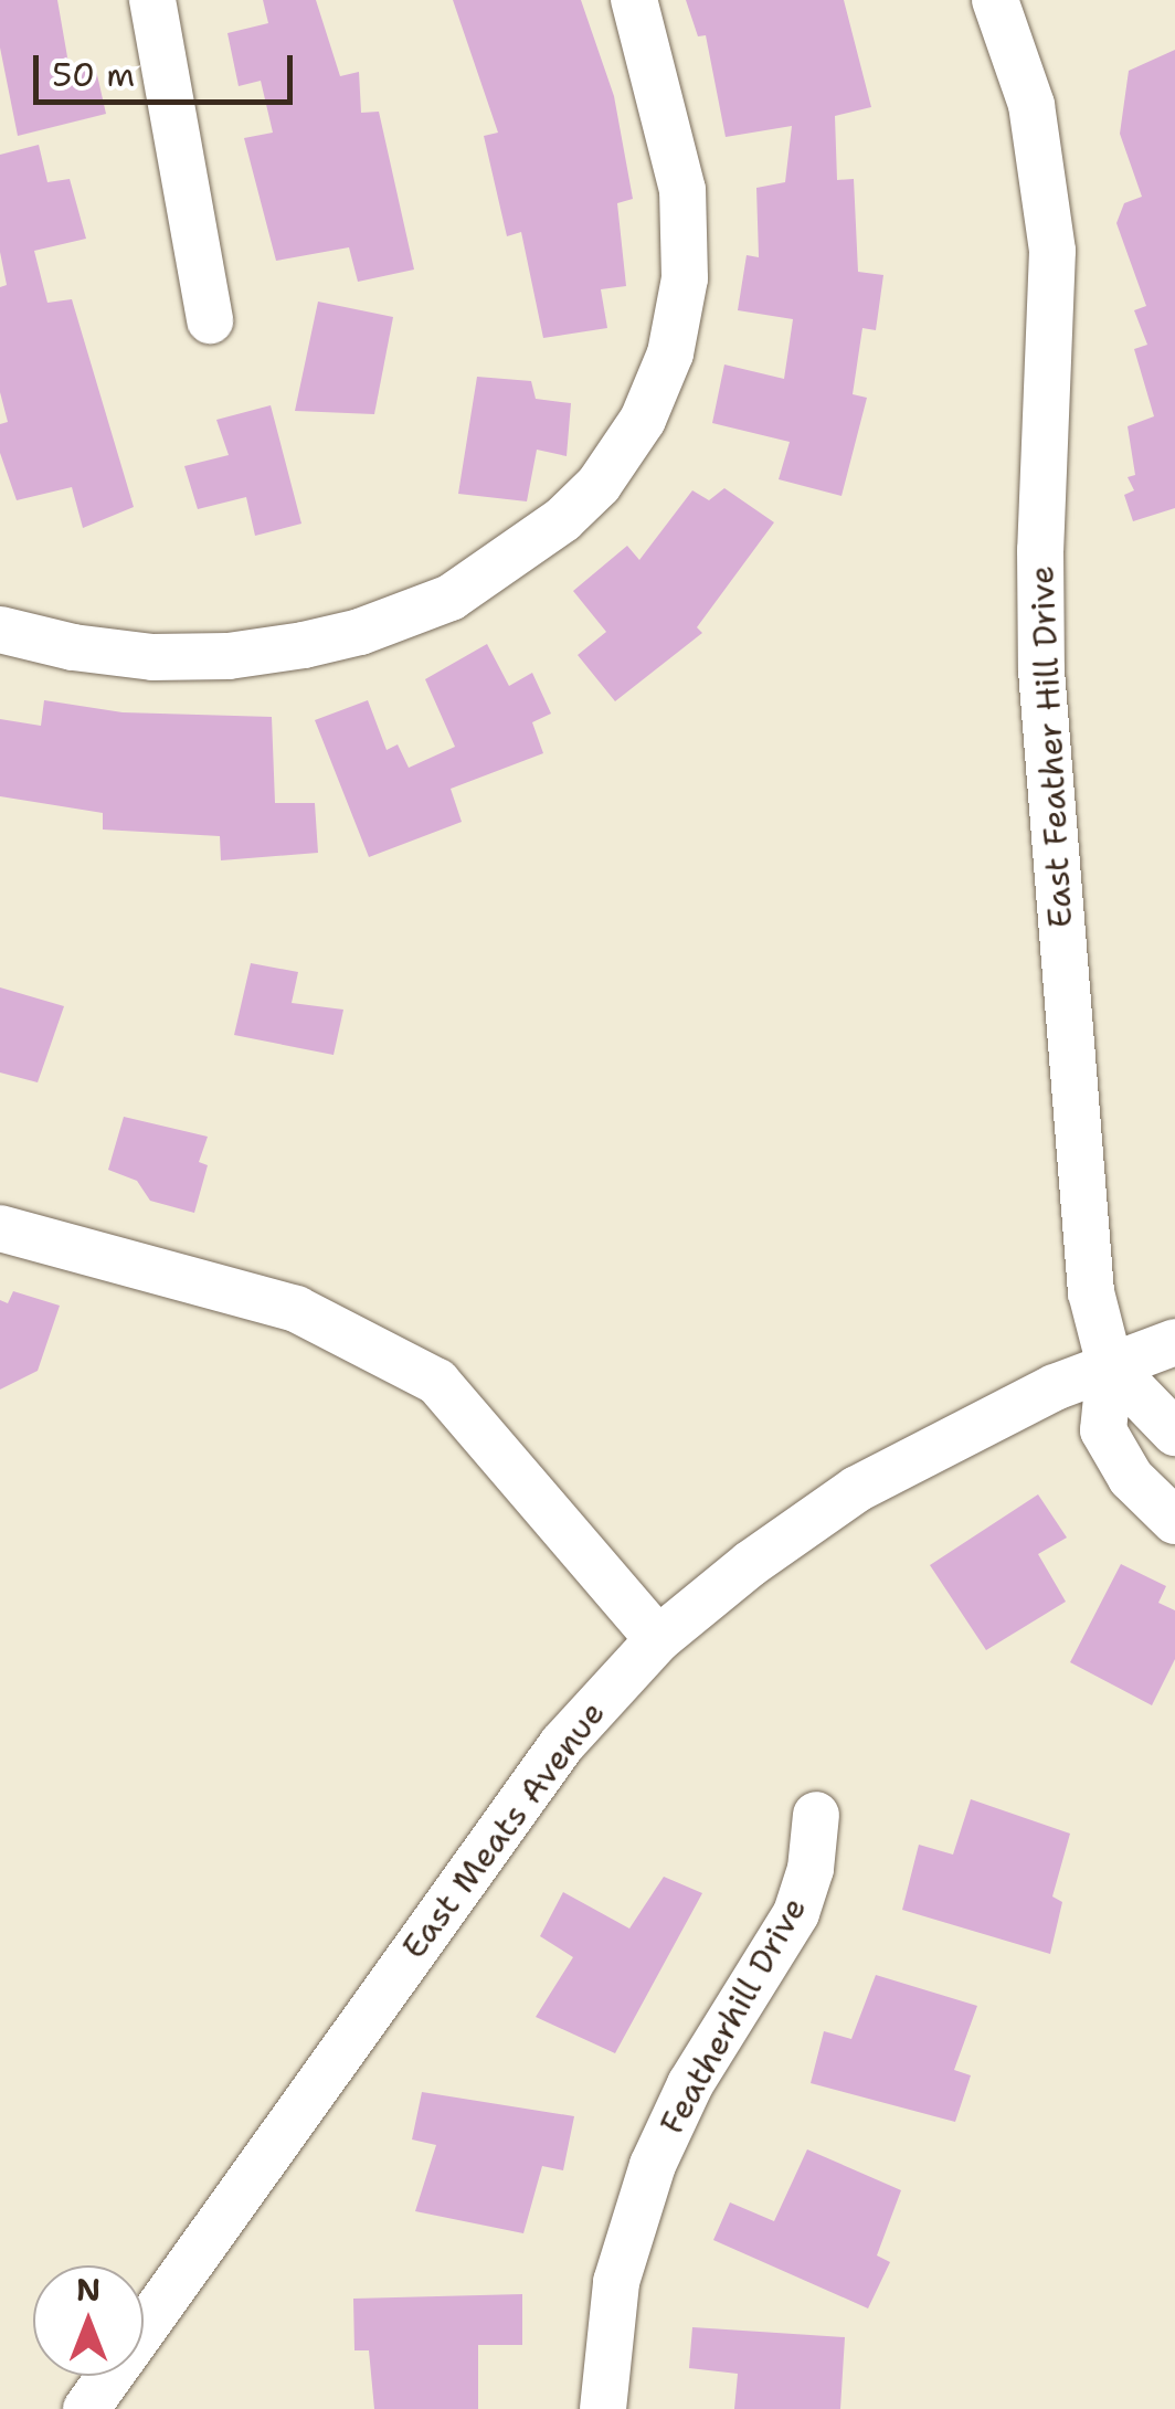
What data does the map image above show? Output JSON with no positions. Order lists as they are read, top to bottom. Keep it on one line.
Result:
{"streets":{"street":["East Feather Hill Drive","East Meats Avenue","Featherhill Drive"]},"crossings":[["East Feather Hill Drive","East Meats Avenue"]],"scale_bar":"50 m","north":"top"}
